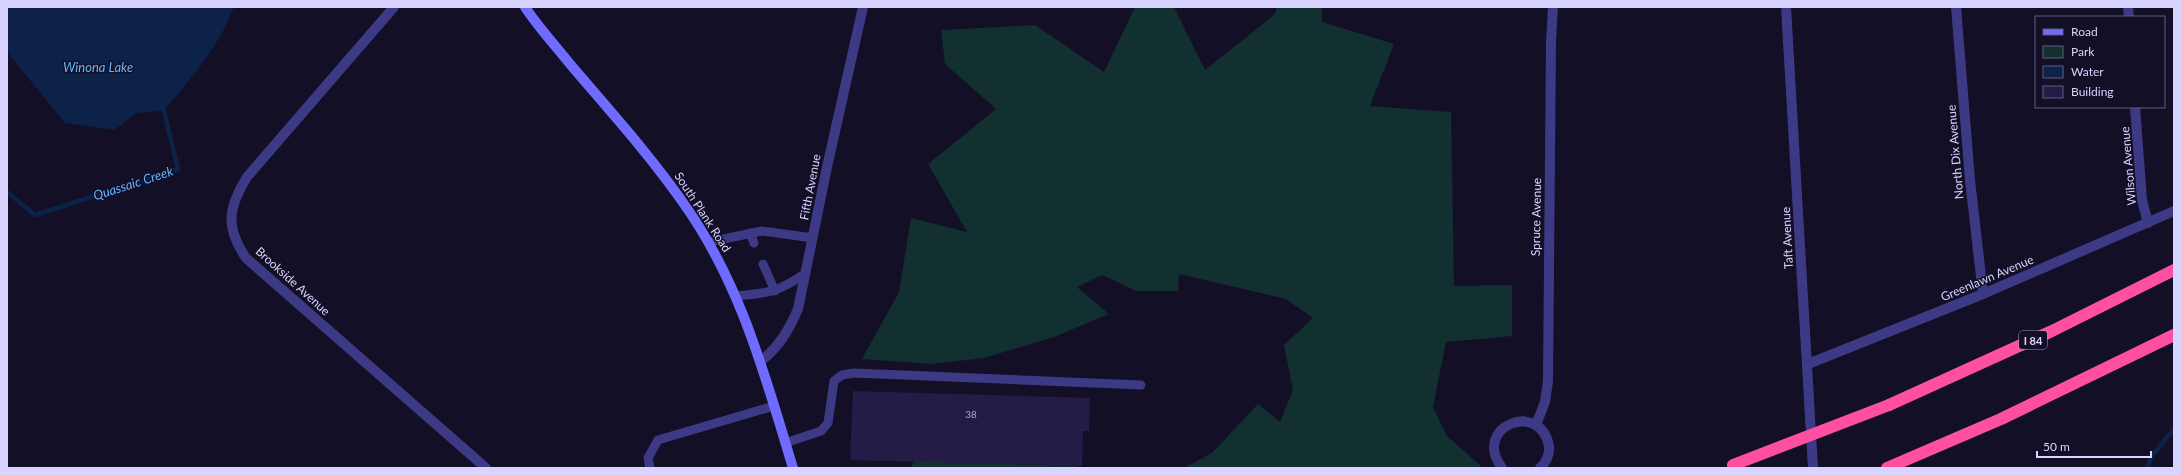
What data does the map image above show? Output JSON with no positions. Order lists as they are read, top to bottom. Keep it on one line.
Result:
{"streets":{"highway":["I 84"],"main road":["South Plank Road"],"street":["North Dix Avenue","Wilson Avenue","Fifth Avenue","Spruce Avenue","Taft Avenue","Greenlawn Avenue","Brookside Avenue"]},"crossings":[["North Dix Avenue","Greenlawn Avenue"],["Wilson Avenue","Greenlawn Avenue"],["Fifth Avenue","South Plank Road"],["Taft Avenue","Greenlawn Avenue"]],"water":["Winona Lake","Quassaic Creek"],"house_numbers":["38"],"legend":["Road","Park","Water","Building"],"scale_bar":"50 m"}
